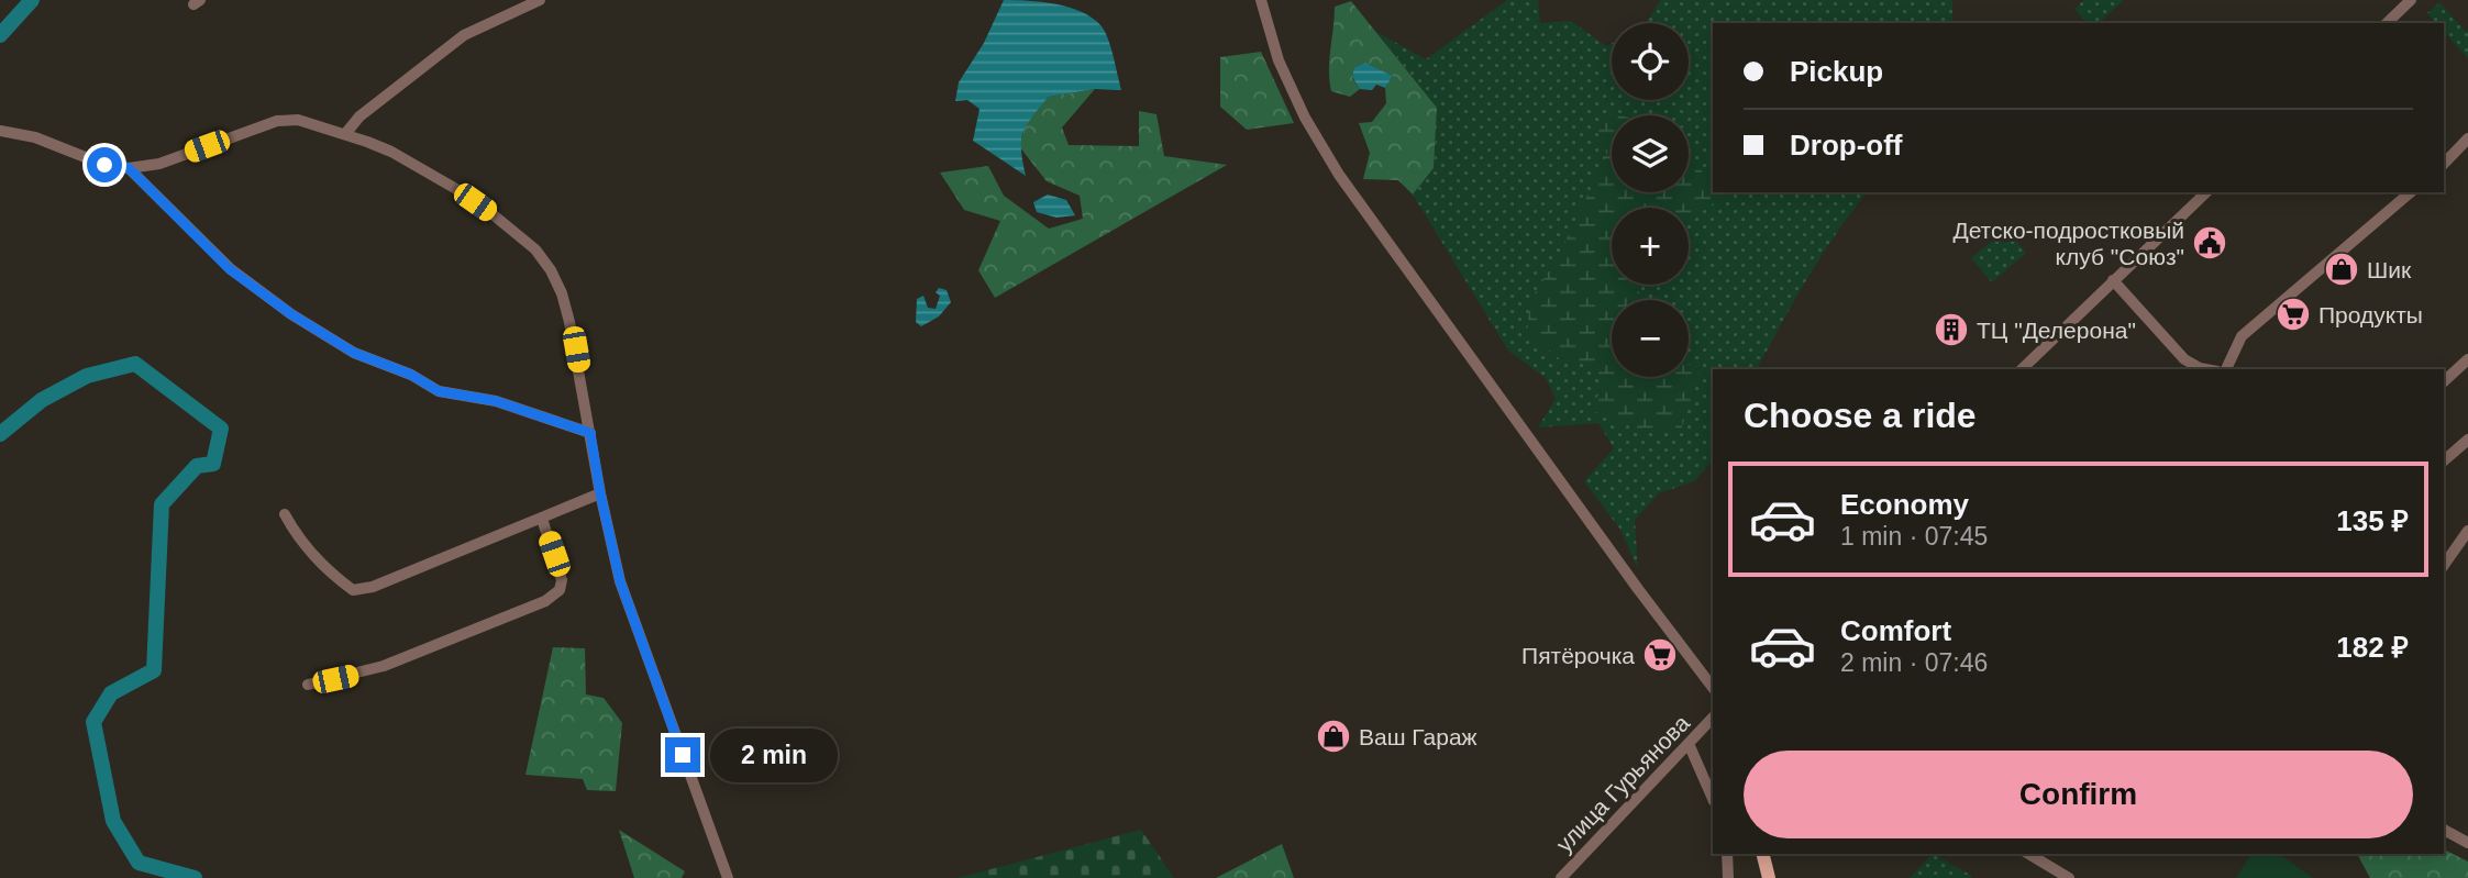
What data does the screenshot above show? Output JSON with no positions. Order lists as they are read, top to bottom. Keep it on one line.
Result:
{"streets":{"street":["улица Гурьянова"]},"places":{"public building":["Детско-подростковый клуб \"Союз\""],"shop":["Шик","Ваш Гараж"],"supermarket":["Продукты","Пятёрочка"],"building":["ТЦ \"Делерона\""]},"page":{"map_buttons":["+","−"],"banner":["Pickup","Drop-off"],"heading":"Choose a ride","list":[{"name":"Economy","note":"1 min · 07:45","value":"135 ₽"},{"name":"Comfort","note":"2 min · 07:46","value":"182 ₽"}],"bubble":"2 min","buttons":"Confirm"}}
